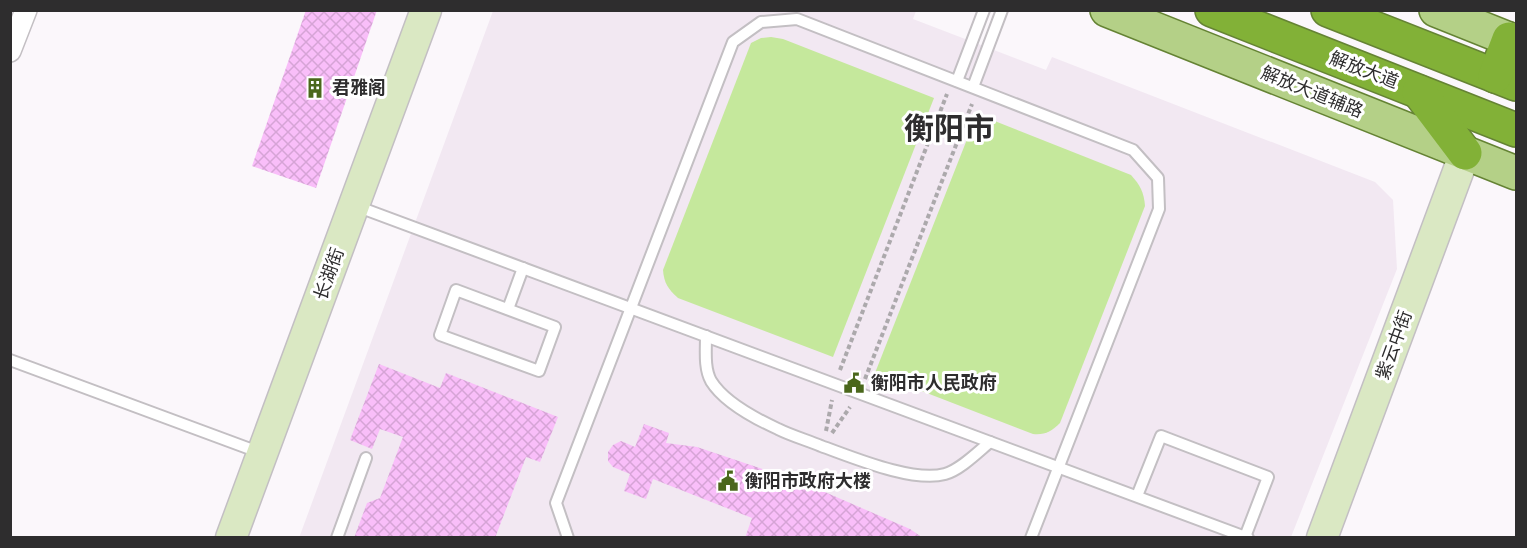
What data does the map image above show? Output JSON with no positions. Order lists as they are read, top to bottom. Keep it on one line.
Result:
{"streets":{"highway":["解放大道"],"main road":["解放大道辅路","长湖街","紫云中街"]},"crossings":[["解放大道辅路","紫云中街"]],"districts":["衡阳市"],"places":{"building":["君雅阁"],"public building":["衡阳市人民政府","衡阳市政府大楼"]}}
